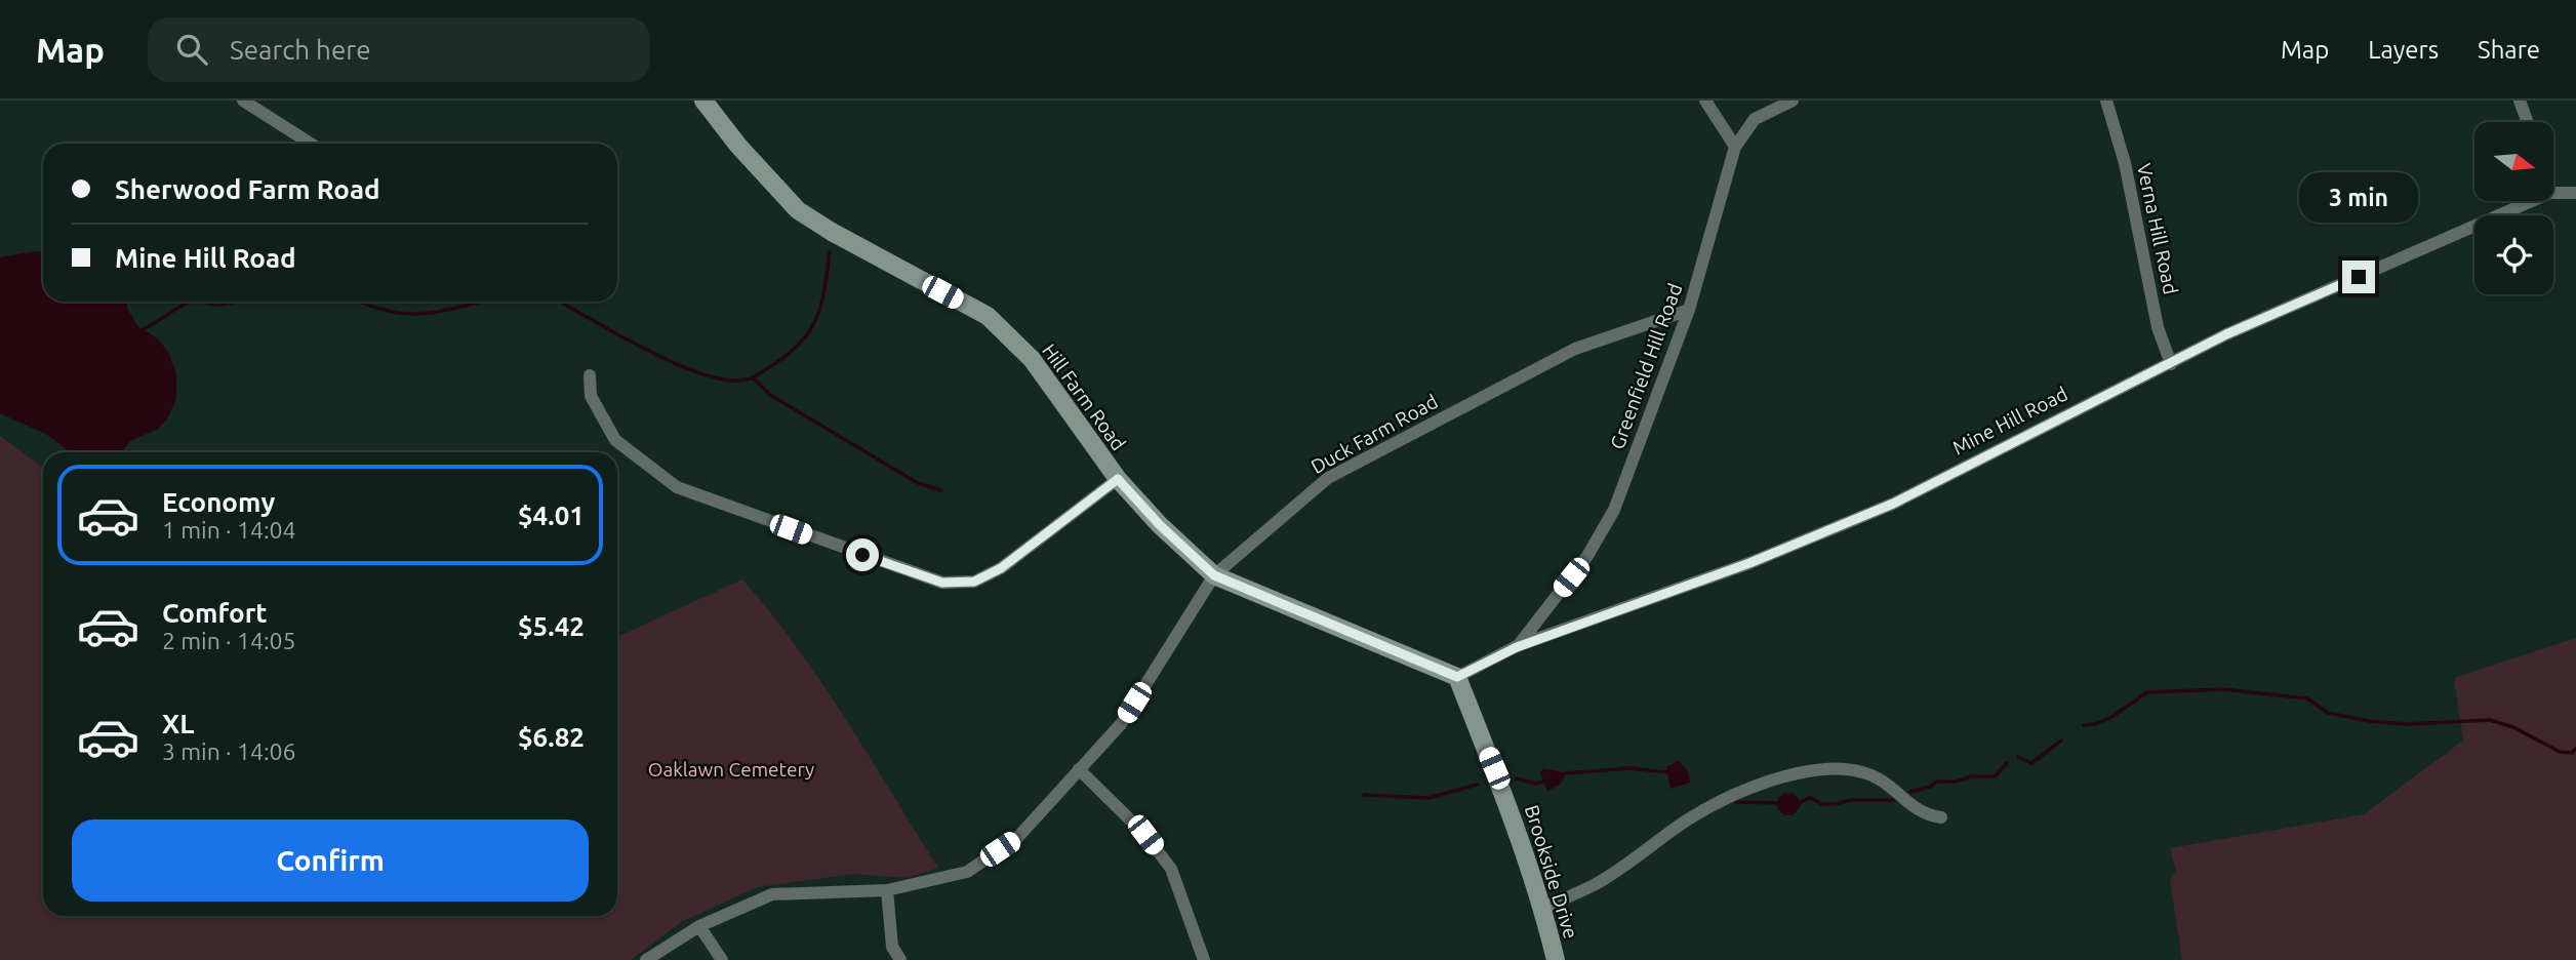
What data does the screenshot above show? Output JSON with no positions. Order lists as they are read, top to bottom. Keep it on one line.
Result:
{"streets":{"main road":["Hill Farm Road","Brookside Drive"],"street":["Verna Hill Road","Greenfield Hill Road","Mine Hill Road","Duck Farm Road"]},"crossings":[["Verna Hill Road","Mine Hill Road"],["Greenfield Hill Road","Mine Hill Road"],["Greenfield Hill Road","Duck Farm Road"],["Hill Farm Road","Mine Hill Road"],["Hill Farm Road","Duck Farm Road"],["Hill Farm Road","Brookside Drive"],["Mine Hill Road","Brookside Drive"]],"parks":["Oaklawn Cemetery"],"north":"right","page":{"header":"Map","search":"Search here","nav":["Map","Layers","Share"],"banner":["Sherwood Farm Road","Mine Hill Road"],"bubble":"3 min","list":[{"name":"Economy","note":"1 min · 14:04","value":"$4.01"},{"name":"Comfort","note":"2 min · 14:05","value":"$5.42"},{"name":"XL","note":"3 min · 14:06","value":"$6.82"}],"buttons":"Confirm"}}
